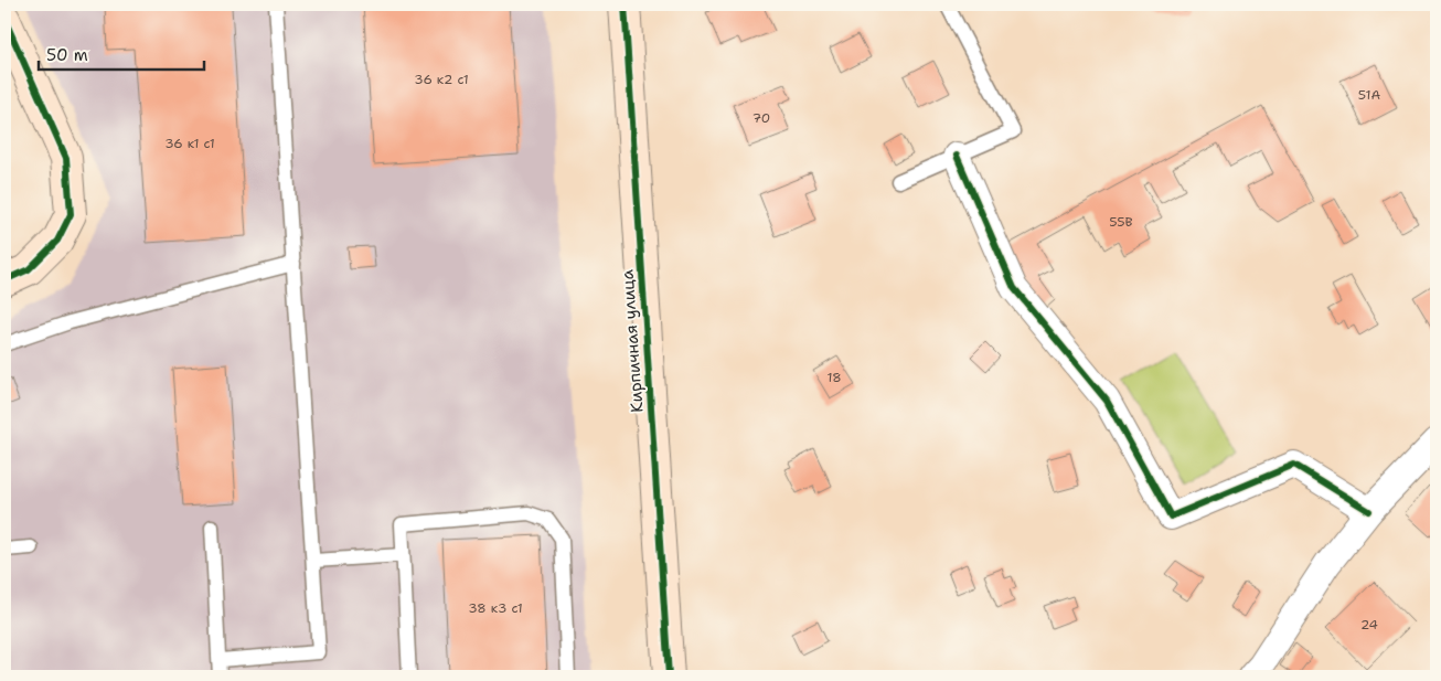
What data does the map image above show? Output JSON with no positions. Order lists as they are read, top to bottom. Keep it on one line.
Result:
{"streets":{"street":["Кирпичная улица"]},"house_numbers":["36 к2 с1","51А","70","36 к1 с1","55В","18","38 к3 с1","24"],"scale_bar":"50 m"}
